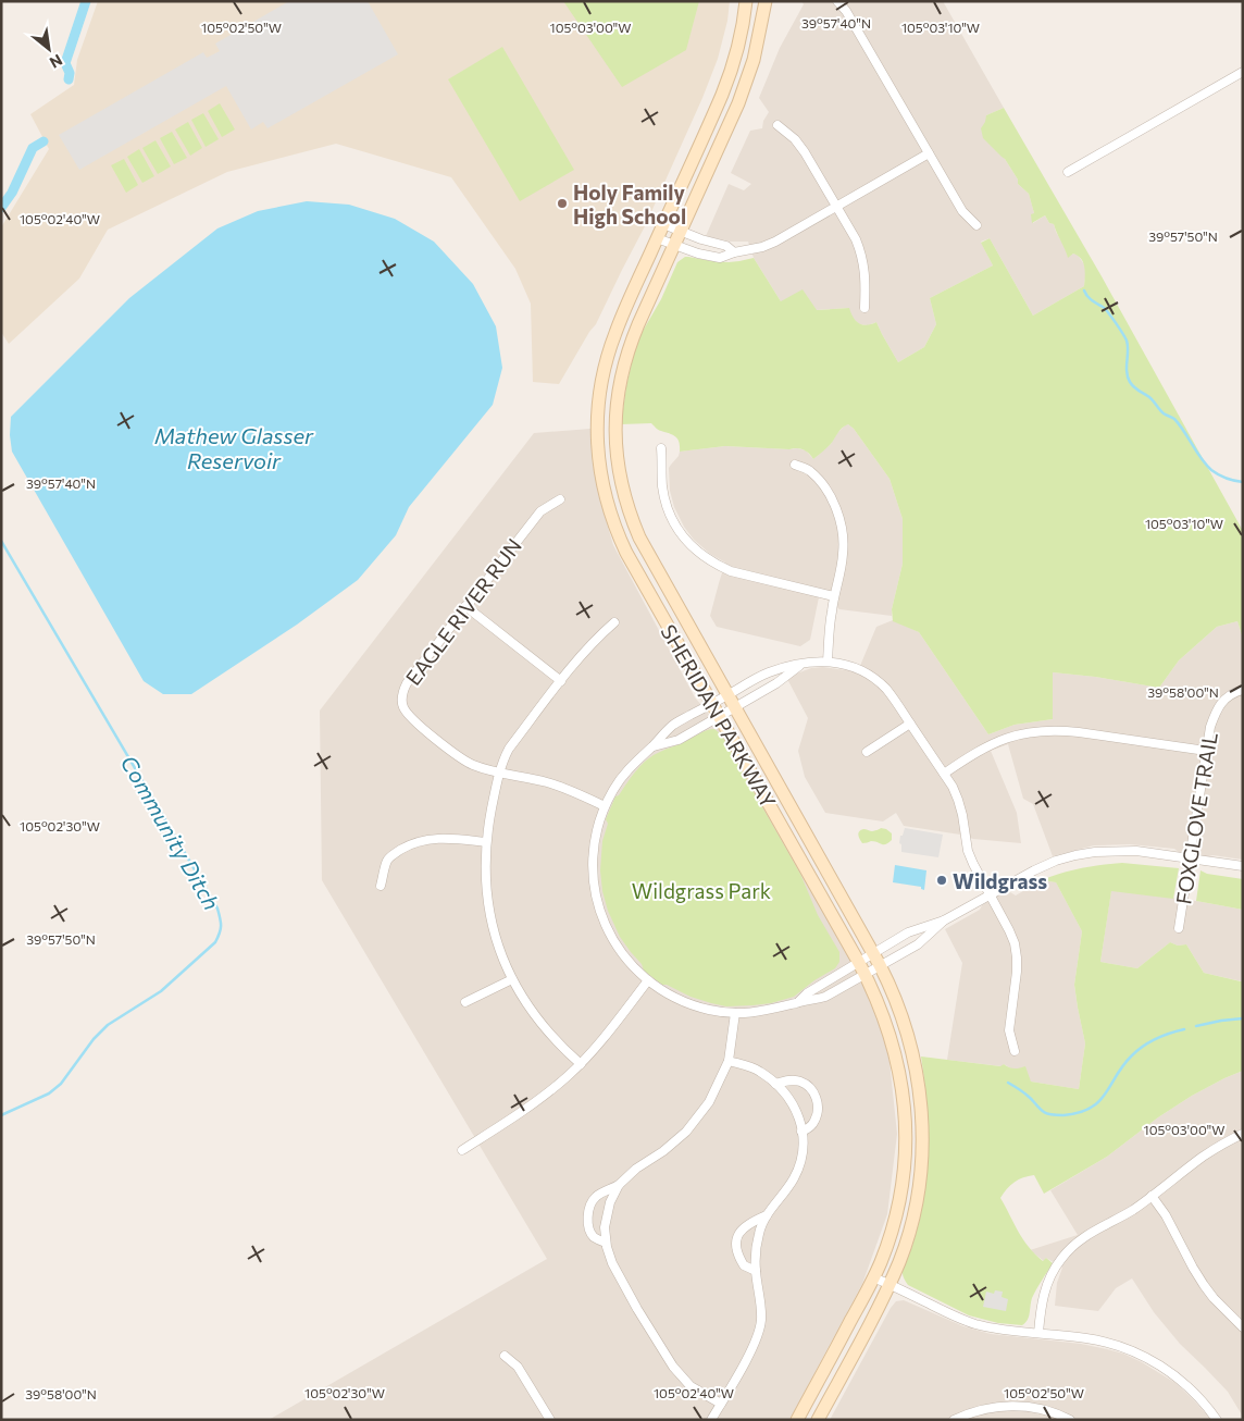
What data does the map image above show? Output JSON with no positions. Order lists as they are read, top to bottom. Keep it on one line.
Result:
{"streets":{"main road":["SHERIDAN PARKWAY"],"street":["EAGLE RIVER RUN","FOXGLOVE TRAIL"]},"water":["Mathew Glasser Reservoir","Community Ditch"],"parks":["Wildgrass Park"],"places":["Holy Family High School","Wildgrass"],"north":"bottom right","coordinates":["39°57'40\"N","105°02'50\"W","105°03'00\"W","105°03'10\"W","105°02'40\"W","39°57'50\"N","39°58'00\"N","105°02'30\"W"]}
